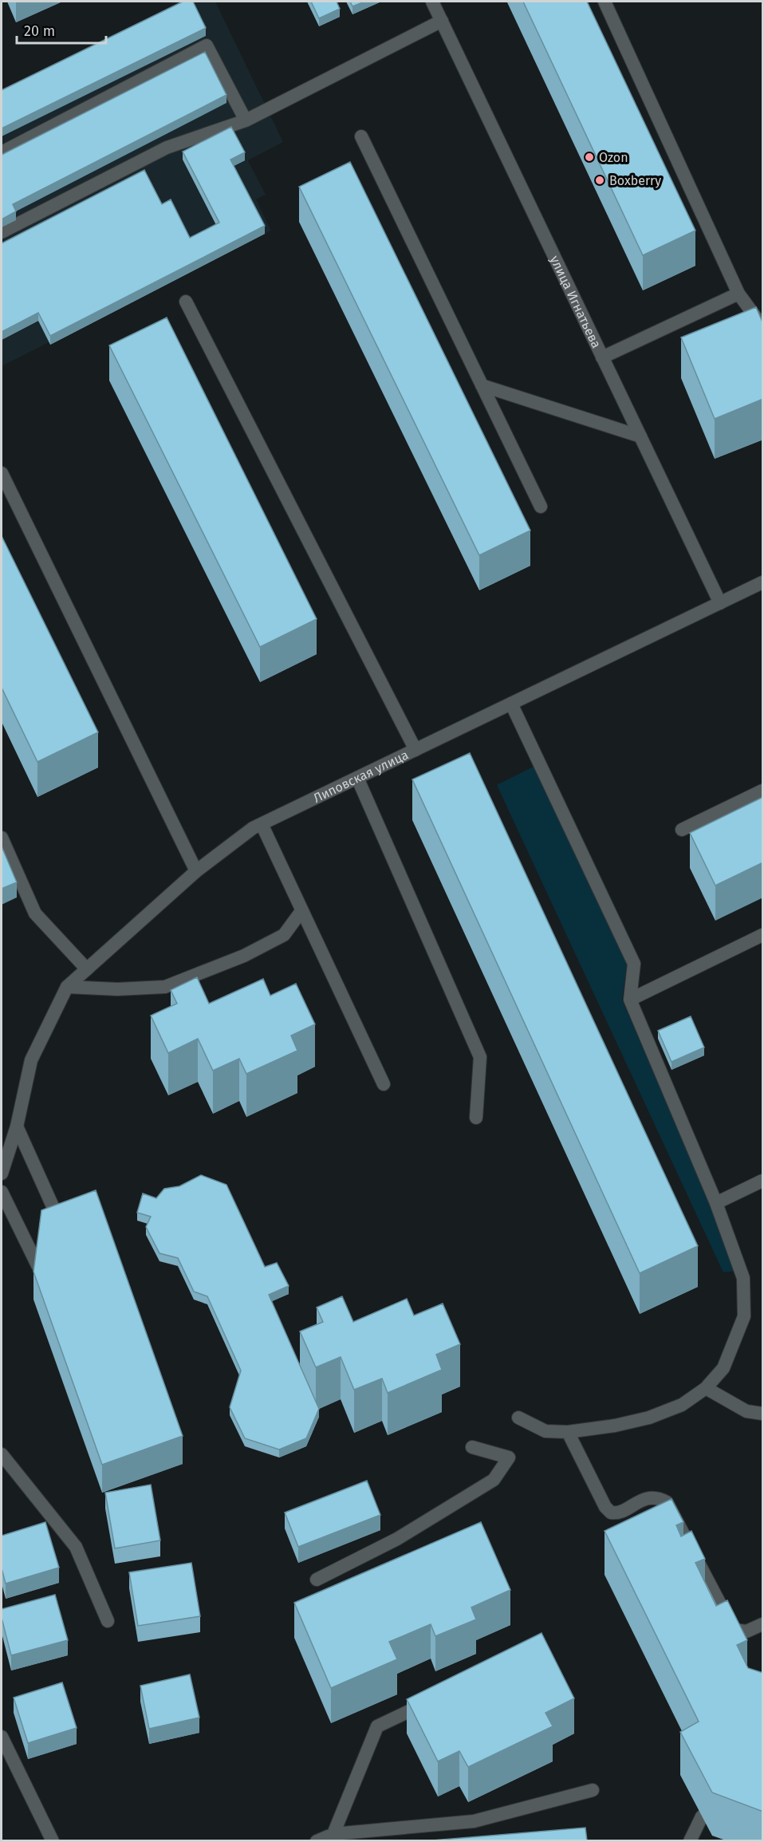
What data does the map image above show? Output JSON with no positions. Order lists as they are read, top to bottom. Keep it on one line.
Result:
{"streets":{"street":["улица Игнатьева","Липовская улица"]},"crossings":[["улица Игнатьева","Липовская улица"]],"places":["Ozon","Boxberry"],"scale_bar":"20 m"}
